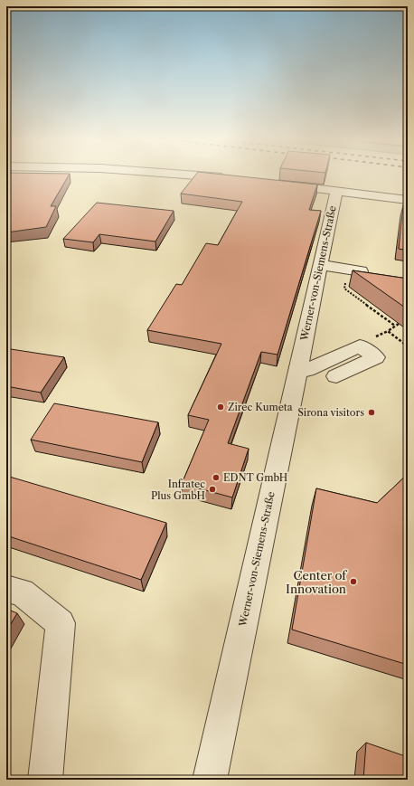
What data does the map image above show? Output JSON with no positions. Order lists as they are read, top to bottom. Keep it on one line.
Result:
{"streets":{"street":["Werner-von-Siemens-Straße"]},"places":["Zirec Kumeta","Sirona visitors","EDNT GmbH","Infratec Plus GmbH","Center of Innovation"]}
